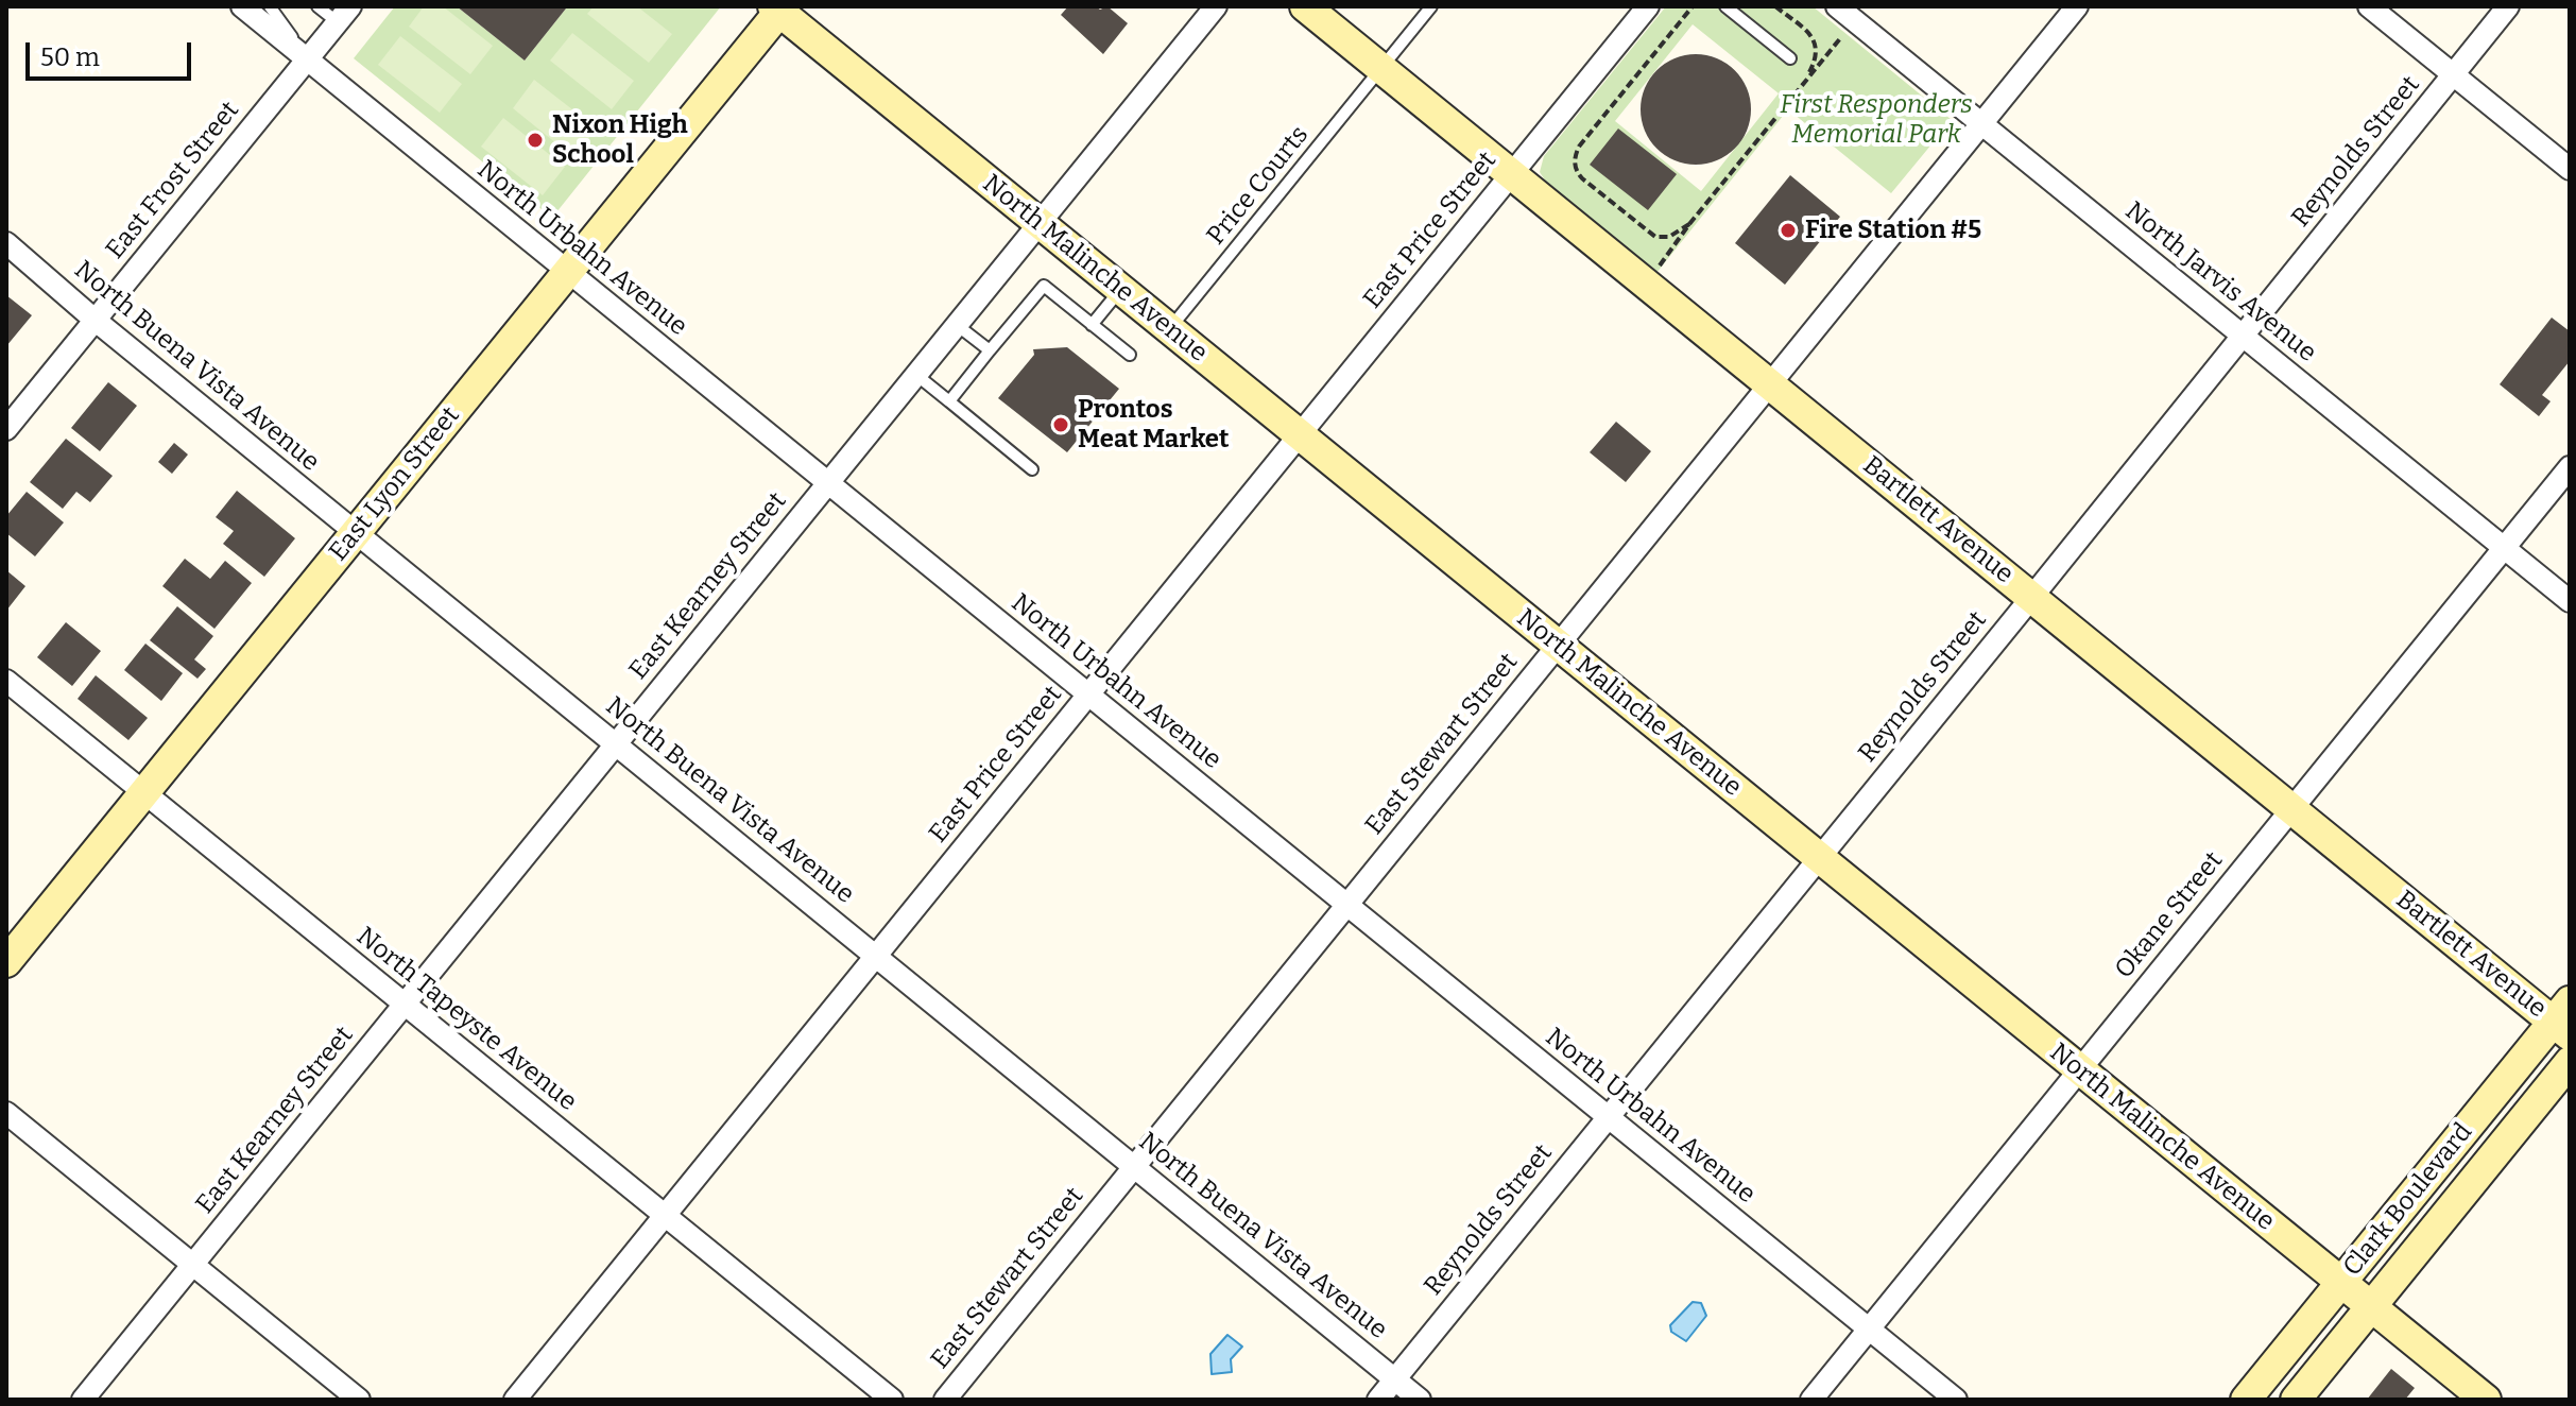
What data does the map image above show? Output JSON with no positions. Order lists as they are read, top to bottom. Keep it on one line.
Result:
{"streets":{"main road":["North Malinche Avenue","East Lyon Street","Bartlett Avenue","Clark Boulevard"],"street":["Reynolds Street","East Frost Street","East Price Street","North Urbahn Avenue","North Jarvis Avenue","North Buena Vista Avenue","East Kearney Street","East Stewart Street","Okane Street","North Tapeyste Avenue"],"lane":["Price Courts"]},"crossings":[["Reynolds Street","North Urbahn Avenue"],["Reynolds Street","North Malinche Avenue"],["Reynolds Street","North Jarvis Avenue"],["Reynolds Street","North Buena Vista Avenue"],["Reynolds Street","Bartlett Avenue"],["East Frost Street","North Urbahn Avenue"],["East Frost Street","North Buena Vista Avenue"],["Price Courts","North Malinche Avenue"],["Price Courts","Bartlett Avenue"],["East Price Street","North Urbahn Avenue"],["East Price Street","North Malinche Avenue"],["East Price Street","North Buena Vista Avenue"],["East Price Street","Bartlett Avenue"],["East Price Street","North Tapeyste Avenue"],["North Urbahn Avenue","East Lyon Street"],["North Urbahn Avenue","East Kearney Street"],["North Urbahn Avenue","East Stewart Street"],["North Urbahn Avenue","Okane Street"],["North Malinche Avenue","East Lyon Street"],["North Malinche Avenue","East Kearney Street"],["North Malinche Avenue","East Stewart Street"],["North Malinche Avenue","Okane Street"],["North Malinche Avenue","Clark Boulevard"],["North Jarvis Avenue","East Stewart Street"],["North Jarvis Avenue","Okane Street"],["North Buena Vista Avenue","East Lyon Street"],["North Buena Vista Avenue","East Kearney Street"],["North Buena Vista Avenue","East Stewart Street"],["East Lyon Street","North Tapeyste Avenue"],["Bartlett Avenue","East Stewart Street"],["Bartlett Avenue","Okane Street"],["Bartlett Avenue","Clark Boulevard"],["East Kearney Street","North Tapeyste Avenue"]],"parks":["First Responders Memorial Park"],"places":["Nixon High School","Fire Station #5","Prontos Meat Market"],"scale_bar":"50 m"}
